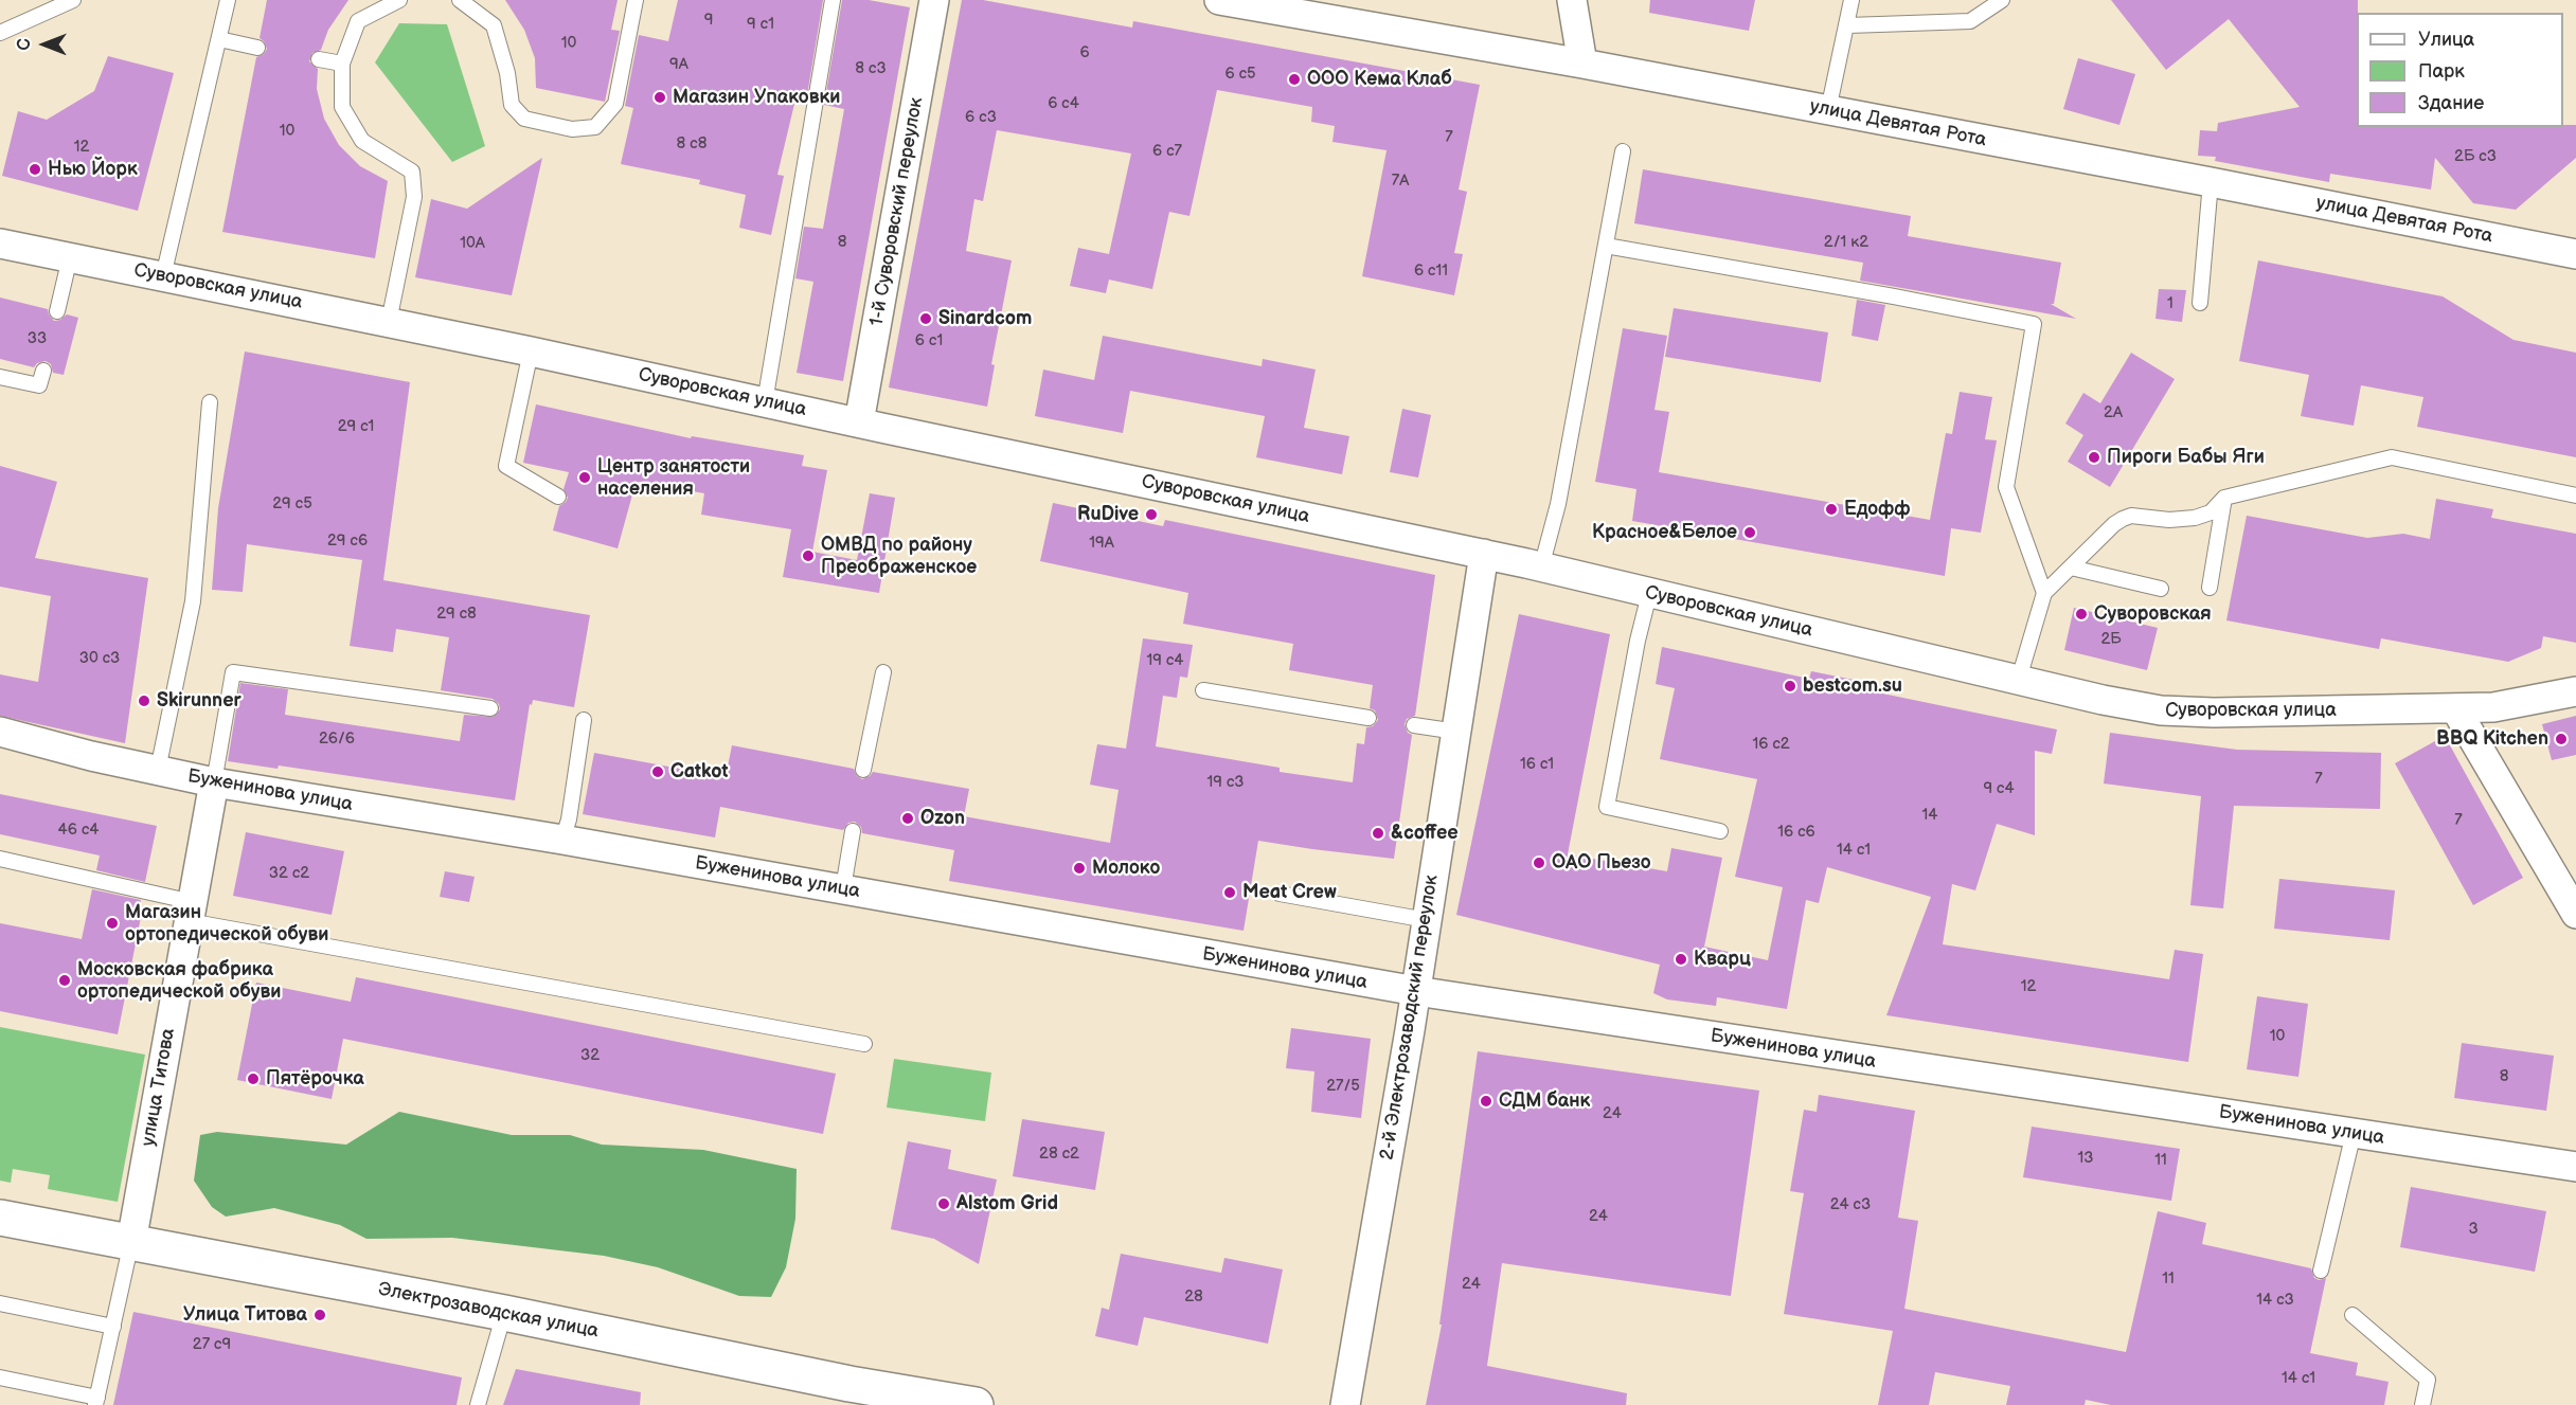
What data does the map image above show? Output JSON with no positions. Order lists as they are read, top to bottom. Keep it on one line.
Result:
{"streets":{"street":["улица Девятая Рота","1-й Суворовский переулок","Суворовская улица","Буженинова улица","2-й Электрозаводский переулок","улица Титова","Электрозаводская улица"]},"crossings":[["1-й Суворовский переулок","Суворовская улица"],["Суворовская улица","2-й Электрозаводский переулок"],["Буженинова улица","2-й Электрозаводский переулок"],["Буженинова улица","улица Титова"],["улица Титова","Электрозаводская улица"]],"places":["ООО Кема Клаб","Магазин Упаковки","Нью Йорк","Sinardcom","Пироги Бабы Яги","Центр занятости населения","Едофф","RuDive","Красное&Белое","ОМВД по району Преображенское","Суворовская","bestcom.su","Skirunner","BBQ Kitchen","Catkot","Ozon","&coffee","ОАО Пьезо","Молоко","Meat Crew","Магазин ортопедической обуви","Кварц","Московская фабрика ортопедической обуви","Пятёрочка","СДМ банк","Alstom Grid","Улица Титова"],"house_numbers":["9","9 с1","10","6","9А","8 с3","6 с5","6 с4","6 с3","10","7","8 с8","12","6 с7","2Б с3","7А","8","2/1 к2","10А","6 с11","1","33","6 с1","2А","29 с1","29 с5","29 с6","19А","29 с8","2Б","30 с3","19 с4","26/6","16 с2","16 с1","7","19 с3","9 с4","14","7","46 с4","16 с6","14 с1","32 с2","12","10","32","8","27/5","24","28 с2","13","11","24 с3","24","3","11","24","28","14 с3","27 с9","14 с1"],"legend":["Улица","Парк","Здание"],"north":"left"}
